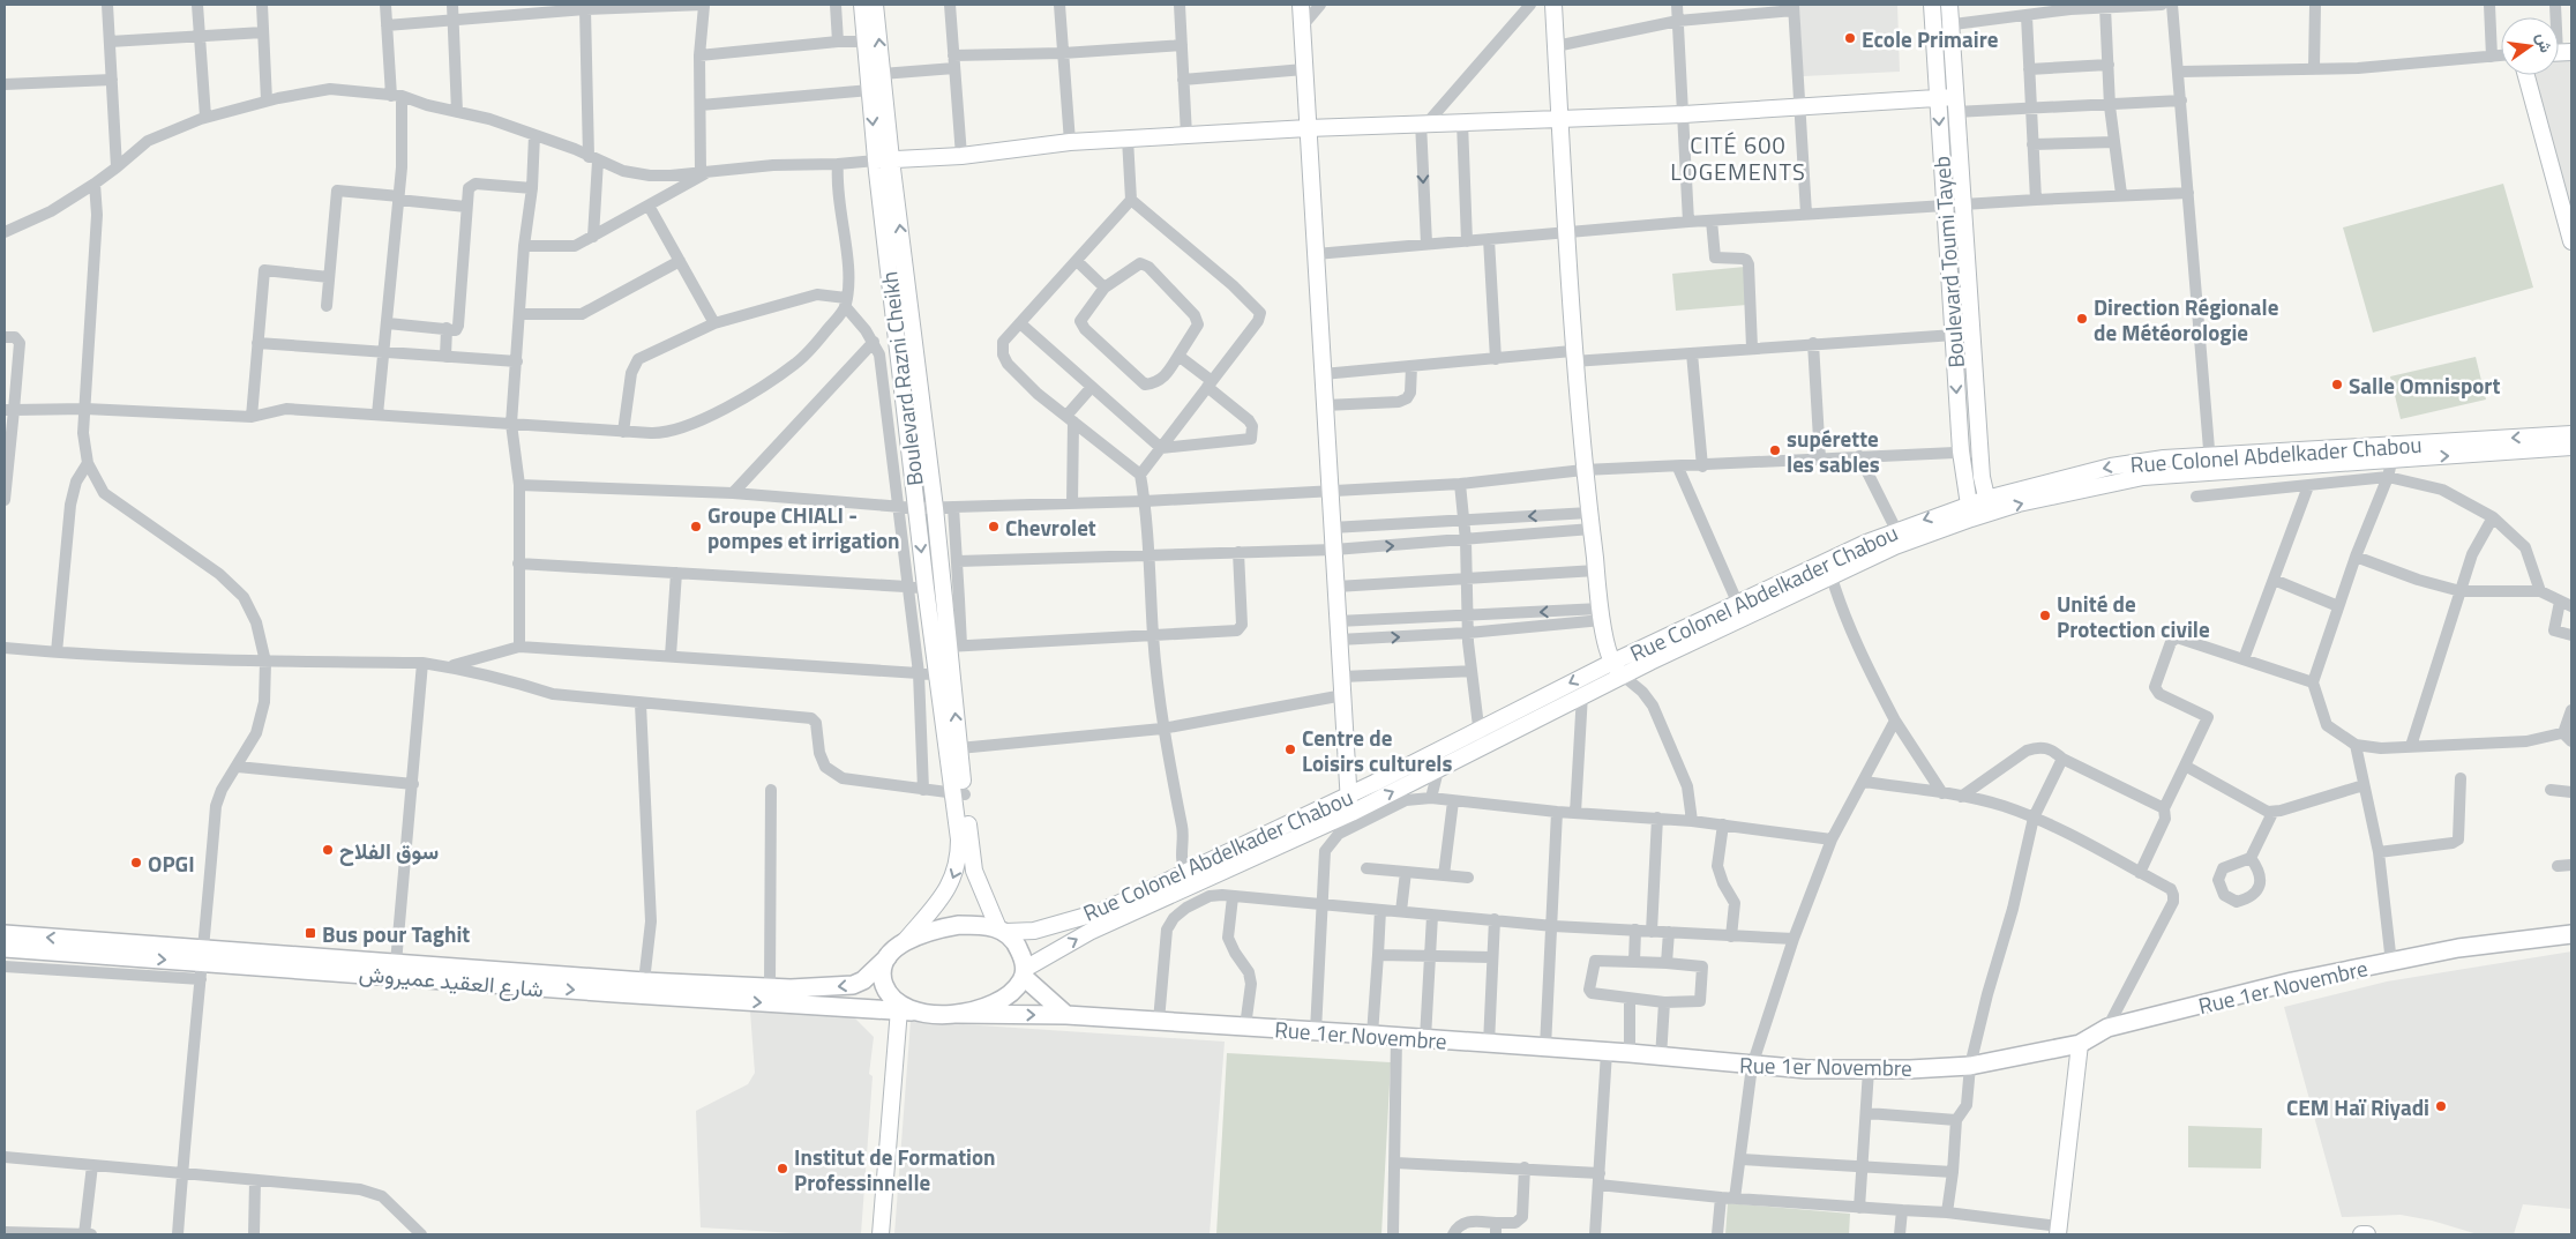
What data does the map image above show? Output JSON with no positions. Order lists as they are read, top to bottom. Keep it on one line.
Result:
{"streets":{"main road":["Boulevard Toumi Tayeb","Boulevard Razni Cheikh","Rue Colonel Abdelkader Chabou","شارع العقيد عميروش","Rue 1er Novembre"]},"crossings":[["Boulevard Toumi Tayeb","Rue Colonel Abdelkader Chabou"],["Boulevard Razni Cheikh","Rue Colonel Abdelkader Chabou"],["Boulevard Razni Cheikh","شارع العقيد عميروش"],["Boulevard Razni Cheikh","Rue 1er Novembre"],["Rue Colonel Abdelkader Chabou","شارع العقيد عميروش"],["Rue Colonel Abdelkader Chabou","Rue 1er Novembre"],["شارع العقيد عميروش","Rue 1er Novembre"]],"districts":["CITÉ 600 LOGEMENTS"],"places":{"other":["Ecole Primaire","Direction Régionale de Météorologie","Salle Omnisport","supérette les sables","Groupe CHIALI - pompes et irrigation","Chevrolet","Unité de Protection civile","Centre de Loisirs culturels","سوق الفلاح","OPGI","CEM Haï Riyadi","Institut de Formation Professinnelle"],"transit":["Bus pour Taghit"]},"north":"right"}
